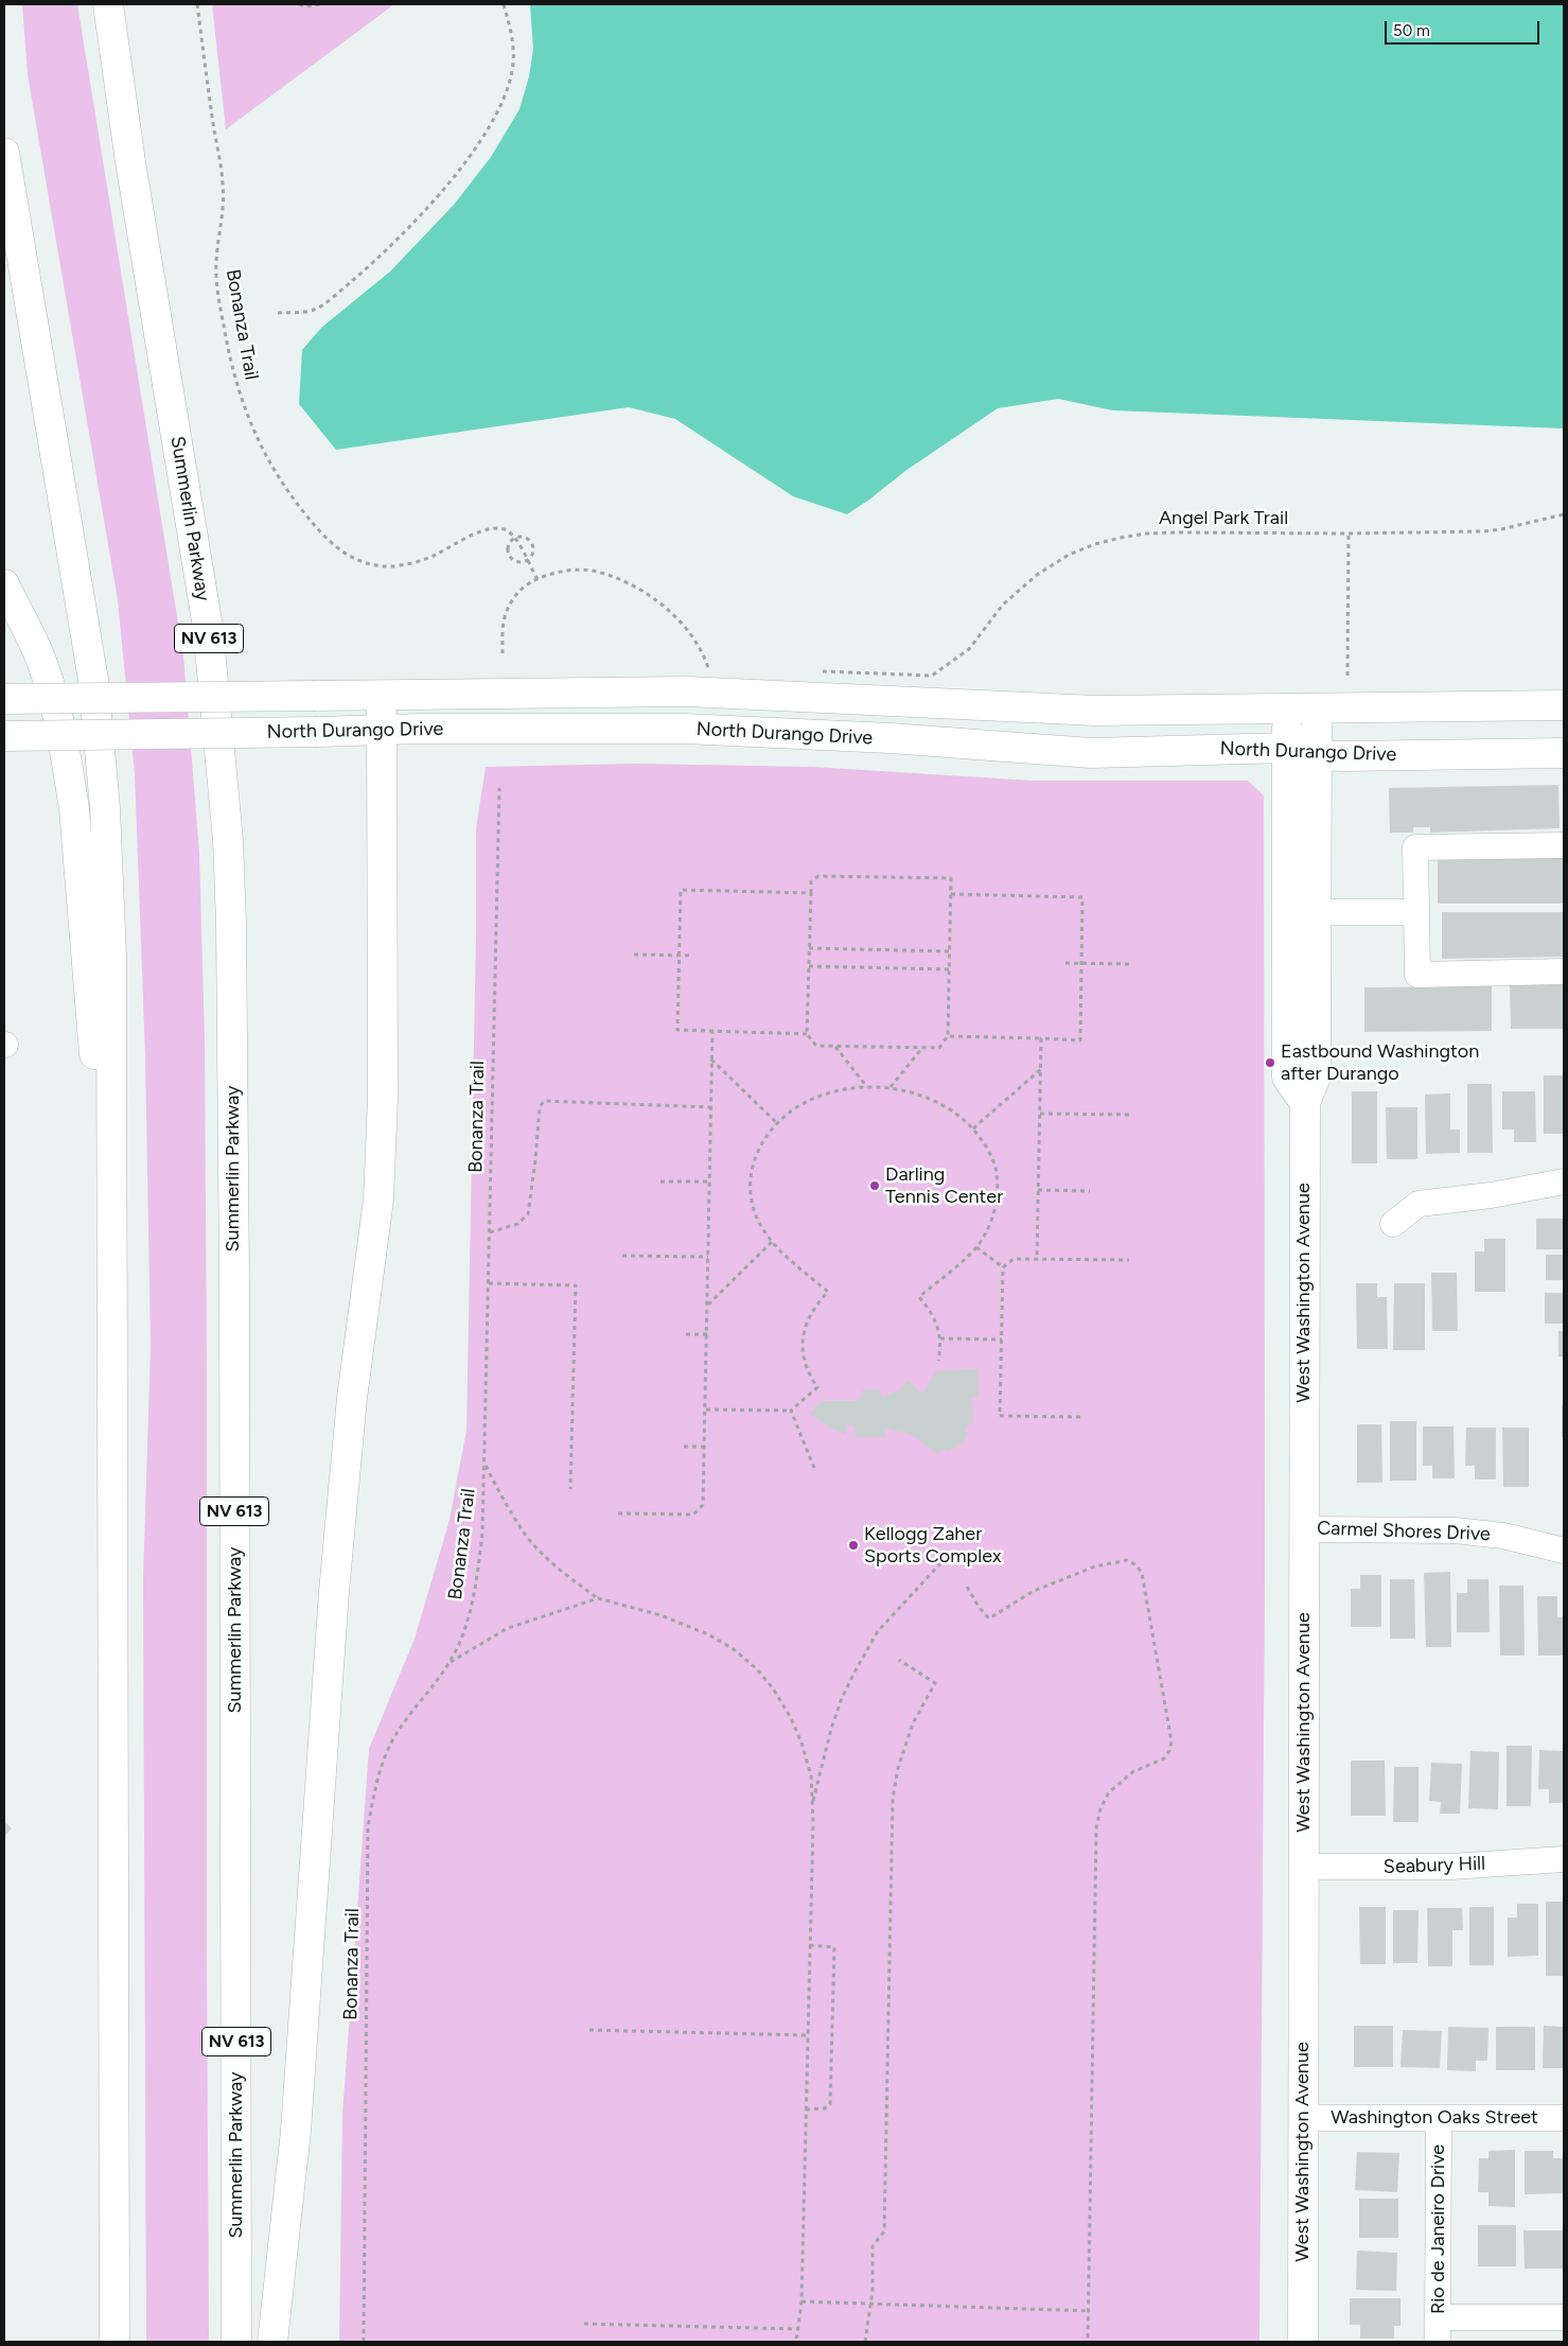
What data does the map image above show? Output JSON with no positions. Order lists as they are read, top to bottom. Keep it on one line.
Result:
{"streets":{"main road":["Summerlin Parkway","NV 613","North Durango Drive","West Washington Avenue"],"street":["Carmel Shores Drive","Seabury Hill","Washington Oaks Street","Rio de Janeiro Drive"],"path":["Bonanza Trail","Angel Park Trail"]},"crossings":[["North Durango Drive","West Washington Avenue"],["West Washington Avenue","Carmel Shores Drive"],["West Washington Avenue","Seabury Hill"],["West Washington Avenue","Washington Oaks Street"],["Washington Oaks Street","Rio de Janeiro Drive"]],"places":["Eastbound Washington after Durango","Darling Tennis Center","Kellogg Zaher Sports Complex"],"scale_bar":"50 m"}
